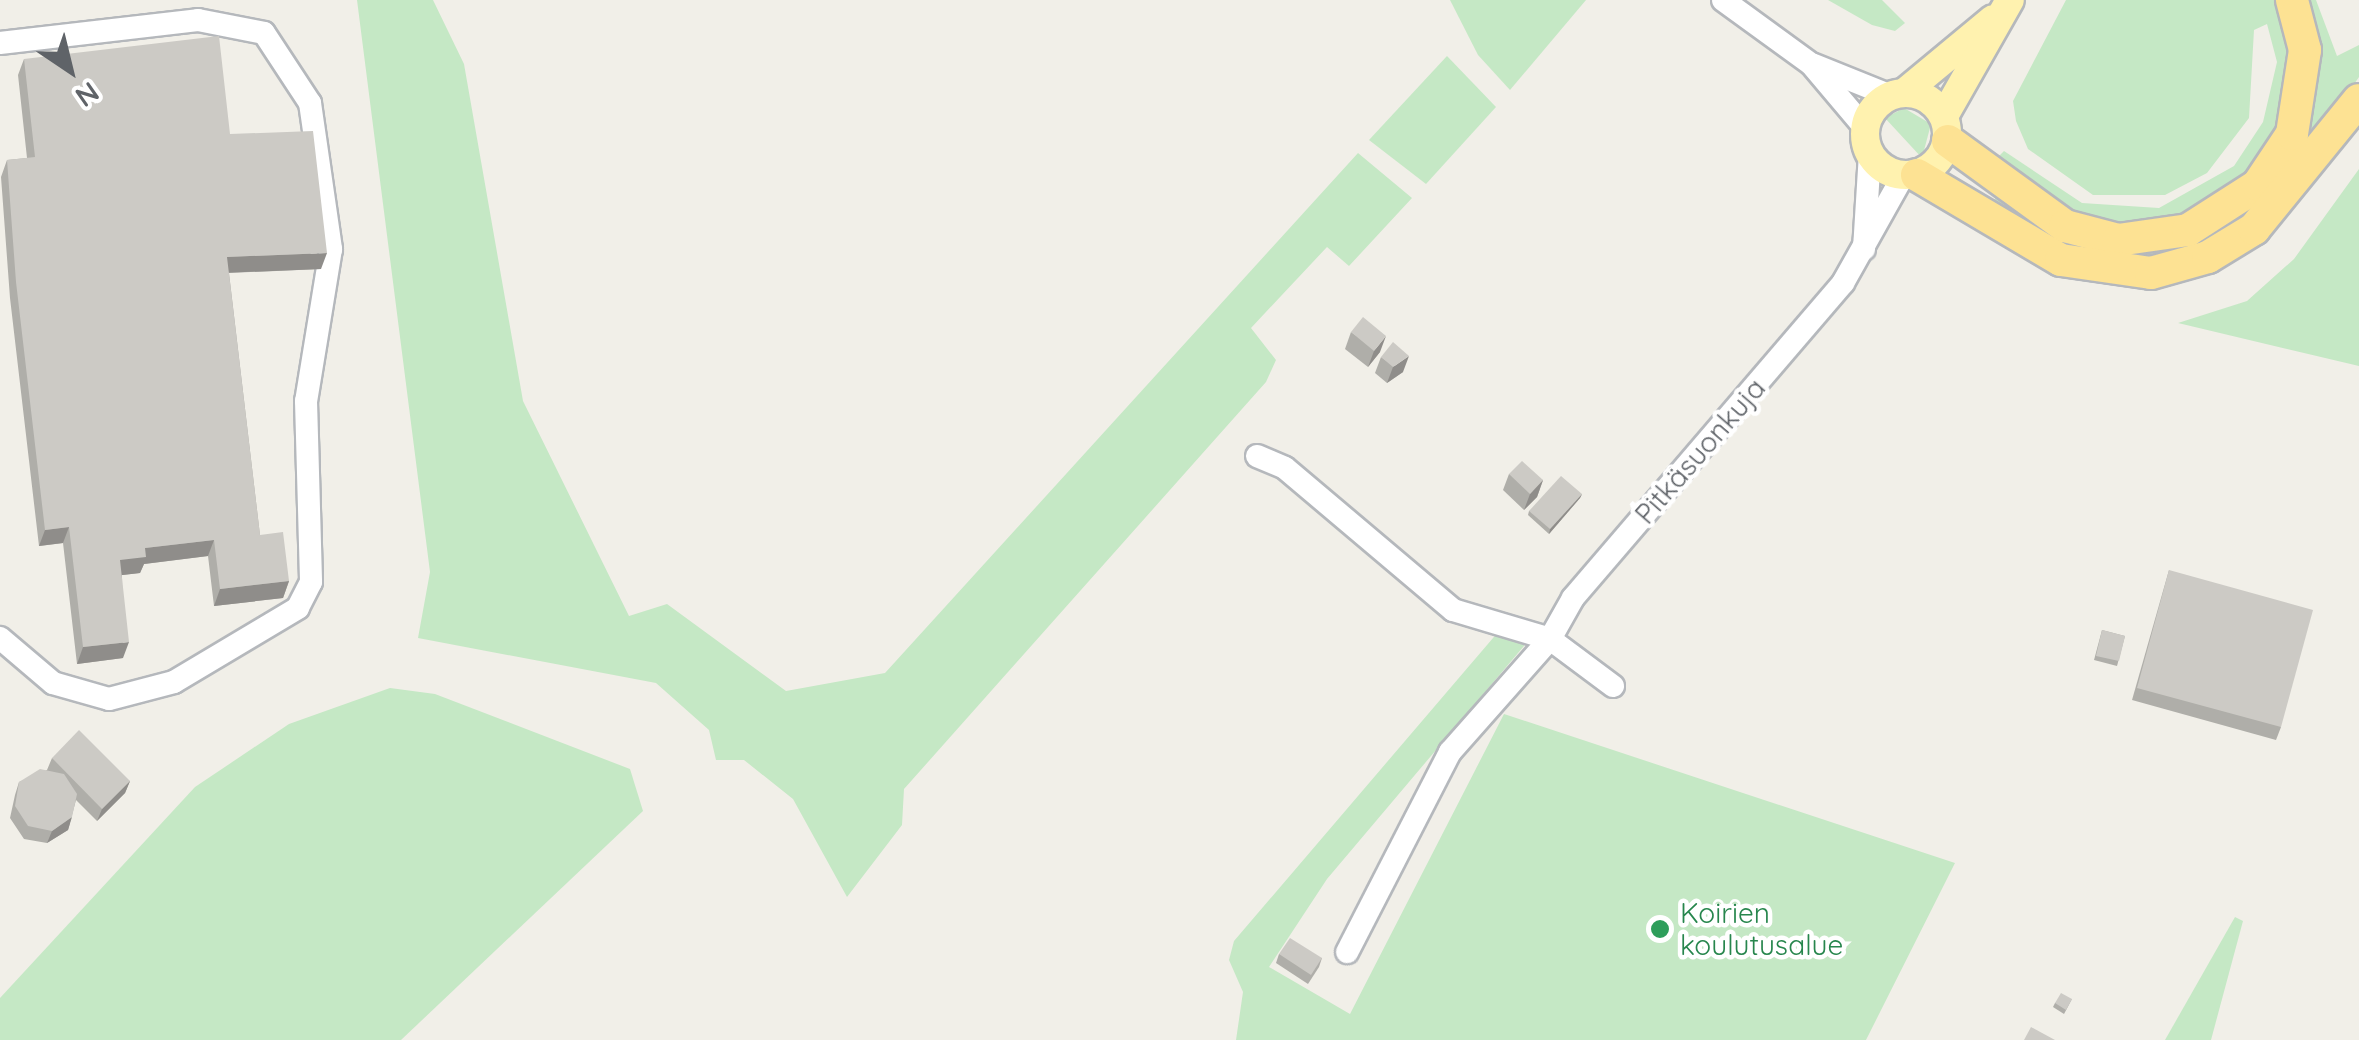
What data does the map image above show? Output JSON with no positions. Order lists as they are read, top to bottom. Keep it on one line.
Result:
{"streets":{"street":["Pitkäsuonkuja"]},"places":["Koirien koulutusalue"],"north":"bottom right"}
